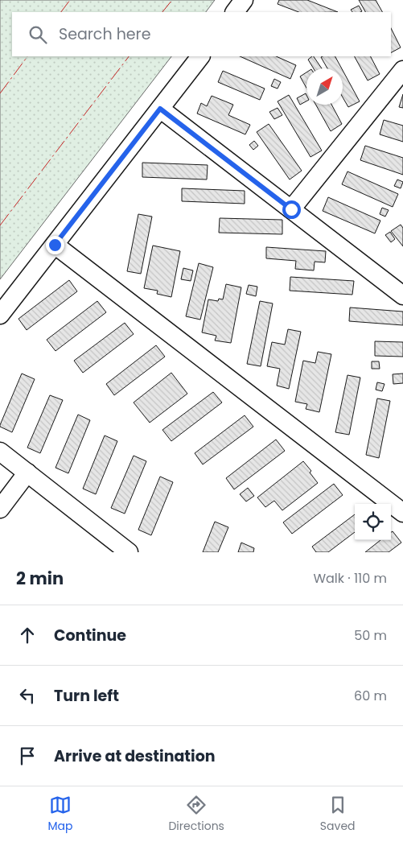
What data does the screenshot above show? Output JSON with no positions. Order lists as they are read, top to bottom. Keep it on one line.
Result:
{"north":"top right","page":{"search":"Search here","heading":["2 min","Walk · 110 m"],"list":[["Continue","50 m"],["Turn left","60 m"],"Arrive at destination"],"nav":["Map","Directions","Saved"]}}
